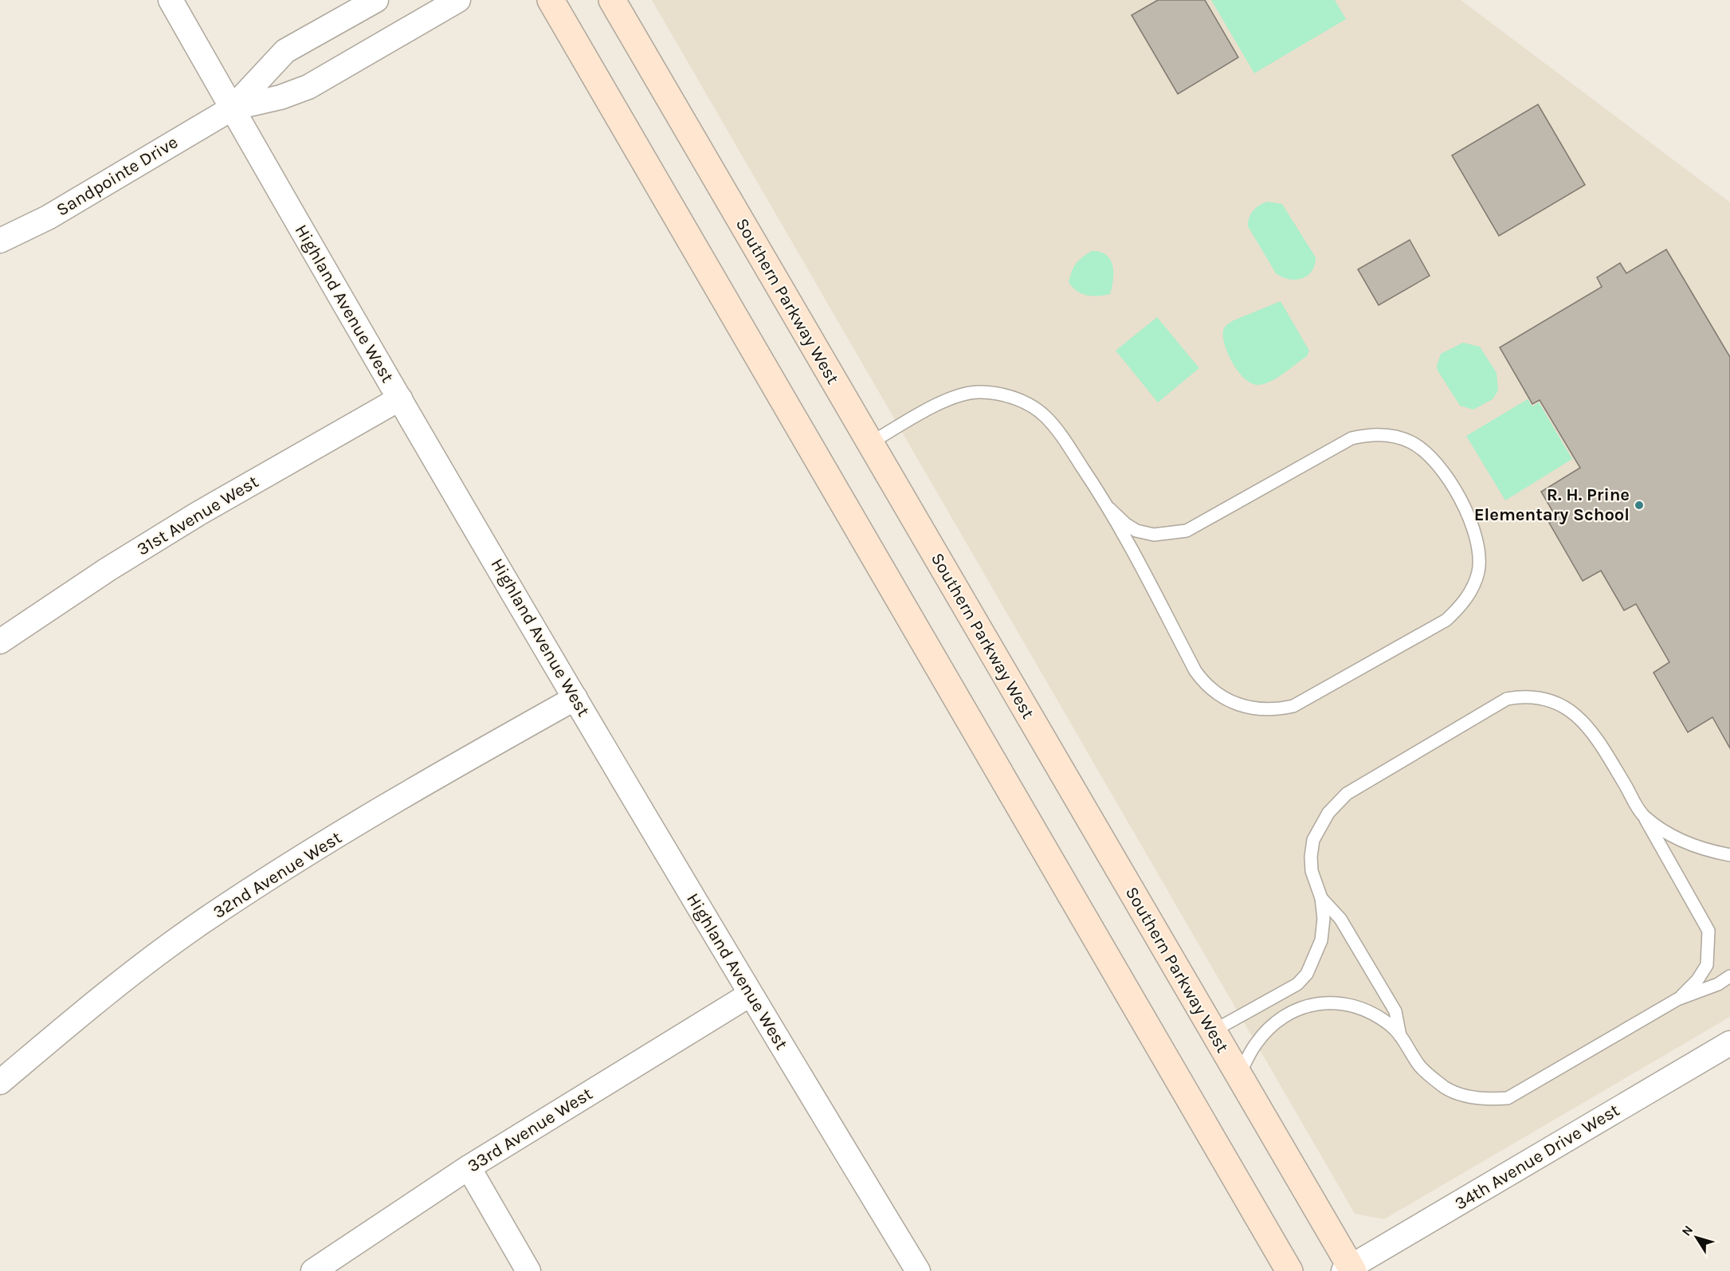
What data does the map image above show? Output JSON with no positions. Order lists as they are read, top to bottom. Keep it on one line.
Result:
{"streets":{"street":["Sandpointe Drive","Southern Parkway West","Highland Avenue West","31st Avenue West","32nd Avenue West","33rd Avenue West","34th Avenue Drive West"]},"crossings":[["Sandpointe Drive","Highland Avenue West"],["Southern Parkway West","34th Avenue Drive West"],["Highland Avenue West","31st Avenue West"],["Highland Avenue West","32nd Avenue West"],["Highland Avenue West","33rd Avenue West"]],"places":["R. H. Prine Elementary School"],"north":"top left"}
